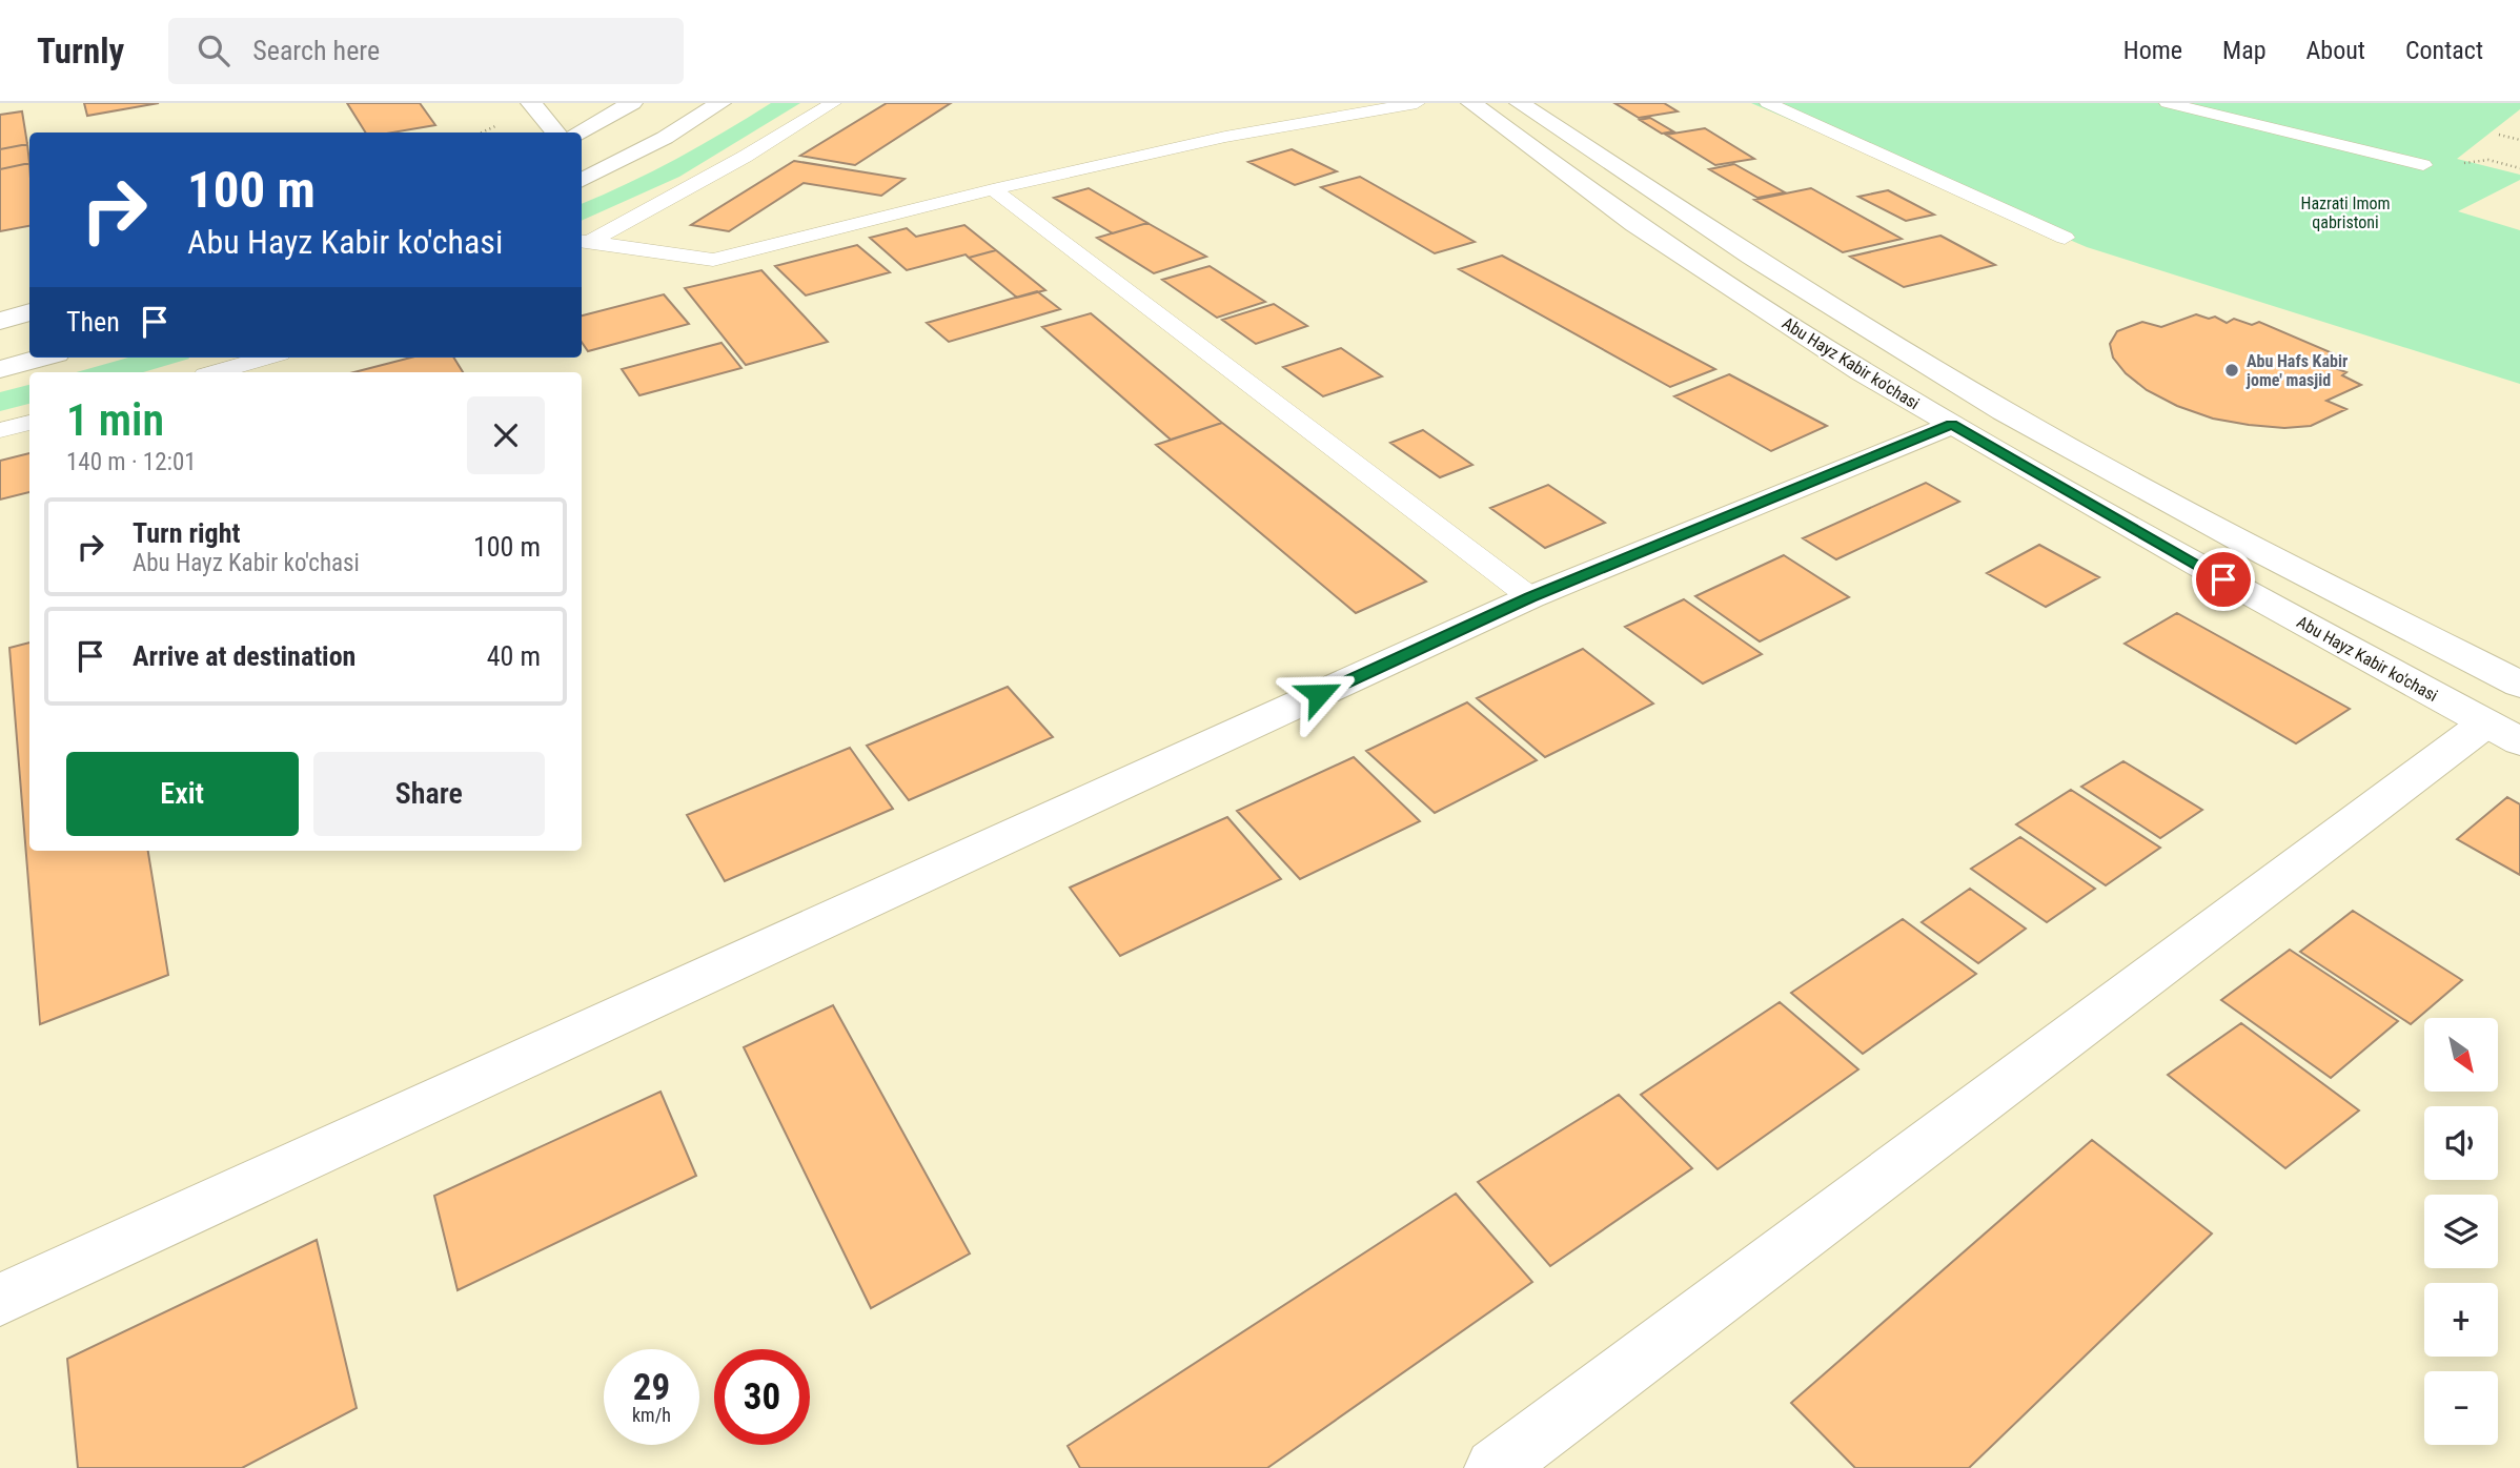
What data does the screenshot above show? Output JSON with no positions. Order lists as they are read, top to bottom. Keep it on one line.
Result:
{"streets":{"main road":["Abu Hayz Kabir ko'chasi"]},"parks":["Hazrati Imom qabristoni"],"places":["Abu Hafs Kabir jome' masjid"],"north":"bottom right","page":{"header":"Turnly","search":"Search here","nav":["Home","Map","About","Contact"],"turn":["100 m","Abu Hayz Kabir ko'chasi"],"then":"Then","heading":["1 min","140 m · 12:01"],"list":[{"name":"Turn right","note":"Abu Hayz Kabir ko'chasi","value":"100 m"},{"name":"Arrive at destination","value":"40 m"}],"buttons":["Exit","Share"],"map_buttons":["+","−"],"speed":"29 km/h","limit":"30"}}
